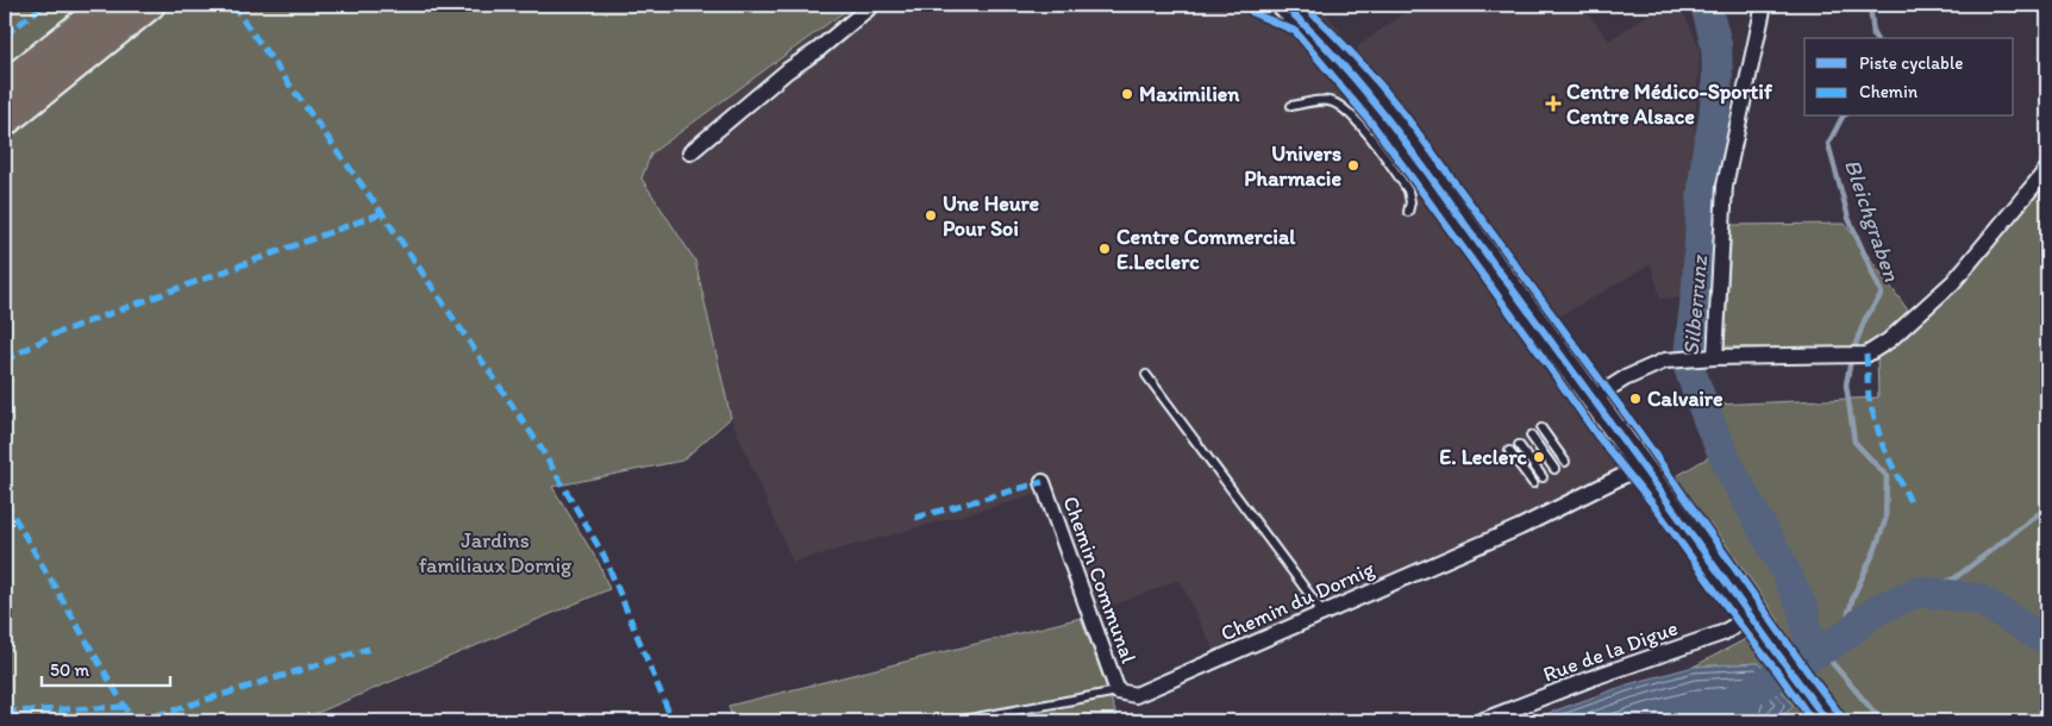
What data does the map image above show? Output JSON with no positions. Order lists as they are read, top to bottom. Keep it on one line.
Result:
{"streets":{"street":["Chemin Communal","Chemin du Dornig","Rue de la Digue"]},"crossings":[["Chemin Communal","Chemin du Dornig"]],"water":["Bleichgraben","Silberrunz"],"parks":["Jardins familiaux Dornig"],"places":{"other":["Maximilien","Univers Pharmacie","Une Heure Pour Soi","Centre Commercial E.Leclerc","Calvaire","E. Leclerc"],"health":["Centre Médico-Sportif Centre Alsace"]},"legend":["Piste cyclable","Chemin"],"scale_bar":"50 m"}
